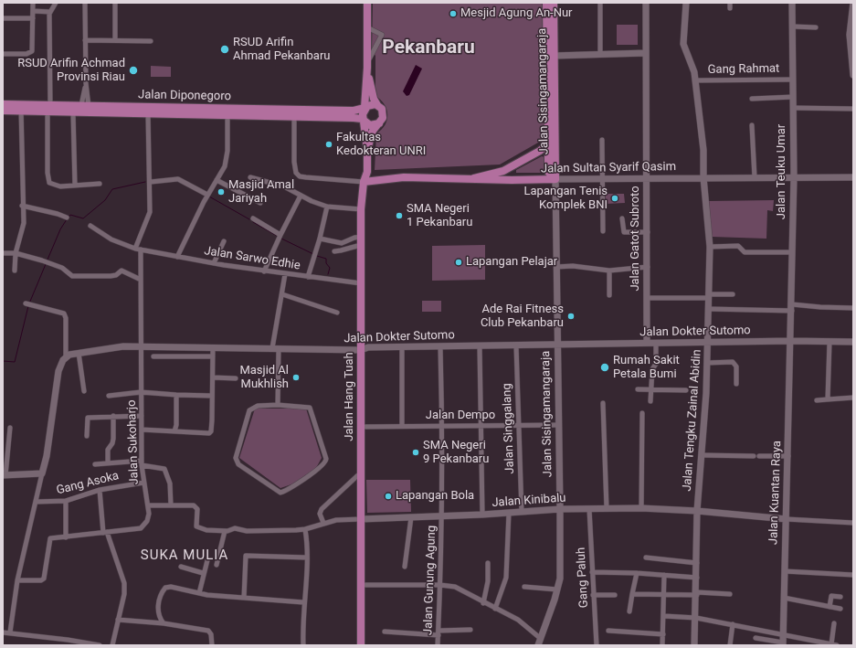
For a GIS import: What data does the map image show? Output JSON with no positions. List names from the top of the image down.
{
  "streets": {
    "main road": [
      "Jalan Sisingamangaraja",
      "Jalan Diponegoro",
      "Jalan Sultan Syarif Qasim",
      "Jalan Hang Tuah"
    ],
    "street": [
      "Gang Rahmat",
      "Jalan Teuku Umar",
      "Jalan Gatot Subroto",
      "Jalan Sarwo Edhie",
      "Jalan Dokter Sutomo",
      "Jalan Dempo",
      "Jalan Tengku Zainal Abidin",
      "Jalan Singgalang",
      "Jalan Sukoharjo",
      "Gang Asoka",
      "Jalan Kuantan Raya",
      "Jalan Kinibalu",
      "Gang Paluh",
      "Jalan Gunung Agung"
    ]
  },
  "crossings": [
    ["Gang Rahmat", "Jalan Teuku Umar"],
    ["Gang Rahmat", "Jalan Tengku Zainal Abidin"],
    ["Jalan Sisingamangaraja", "Jalan Sultan Syarif Qasim"],
    ["Jalan Sisingamangaraja", "Jalan Dokter Sutomo"],
    ["Jalan Sisingamangaraja", "Jalan Dempo"],
    ["Jalan Sisingamangaraja", "Jalan Kinibalu"],
    ["Jalan Diponegoro", "Jalan Hang Tuah"],
    ["Jalan Sultan Syarif Qasim", "Jalan Teuku Umar"],
    ["Jalan Sultan Syarif Qasim", "Jalan Gatot Subroto"],
    ["Jalan Sultan Syarif Qasim", "Jalan Hang Tuah"],
    ["Jalan Sultan Syarif Qasim", "Jalan Tengku Zainal Abidin"],
    ["Jalan Teuku Umar", "Jalan Dokter Sutomo"],
    ["Jalan Teuku Umar", "Jalan Kuantan Raya"],
    ["Jalan Gatot Subroto", "Jalan Dokter Sutomo"],
    ["Jalan Sarwo Edhie", "Jalan Hang Tuah"],
    ["Jalan Dokter Sutomo", "Jalan Hang Tuah"],
    ["Jalan Dokter Sutomo", "Jalan Tengku Zainal Abidin"],
    ["Jalan Dokter Sutomo", "Jalan Singgalang"],
    ["Jalan Dokter Sutomo", "Jalan Sukoharjo"],
    ["Jalan Dokter Sutomo", "Jalan Kuantan Raya"],
    ["Jalan Dokter Sutomo", "Jalan Gunung Agung"],
    ["Jalan Hang Tuah", "Jalan Dempo"],
    ["Jalan Hang Tuah", "Jalan Kinibalu"],
    ["Jalan Dempo", "Jalan Singgalang"],
    ["Jalan Dempo", "Jalan Gunung Agung"],
    ["Jalan Tengku Zainal Abidin", "Jalan Kinibalu"],
    ["Jalan Singgalang", "Jalan Kinibalu"],
    ["Jalan Sukoharjo", "Gang Asoka"],
    ["Jalan Kuantan Raya", "Jalan Kinibalu"],
    ["Jalan Kinibalu", "Gang Paluh"],
    ["Jalan Kinibalu", "Jalan Gunung Agung"]
  ],
  "districts": ["Pekanbaru", "SUKA MULIA"],
  "places": [
    "Mesjid Agung An-Nur",
    "RSUD Arifin Ahmad Pekanbaru",
    "RSUD Arifin Achmad Provinsi Riau",
    "Fakultas Kedokteran UNRI",
    "Masjid Amal Jariyah",
    "Lapangan Tenis Komplek BNI",
    "SMA Negeri 1 Pekanbaru",
    "Lapangan Pelajar",
    "Ade Rai Fitness Club Pekanbaru",
    "Rumah Sakit Petala Bumi",
    "Masjid Al Mukhlish",
    "SMA Negeri 9 Pekanbaru",
    "Lapangan Bola"
  ]
}
